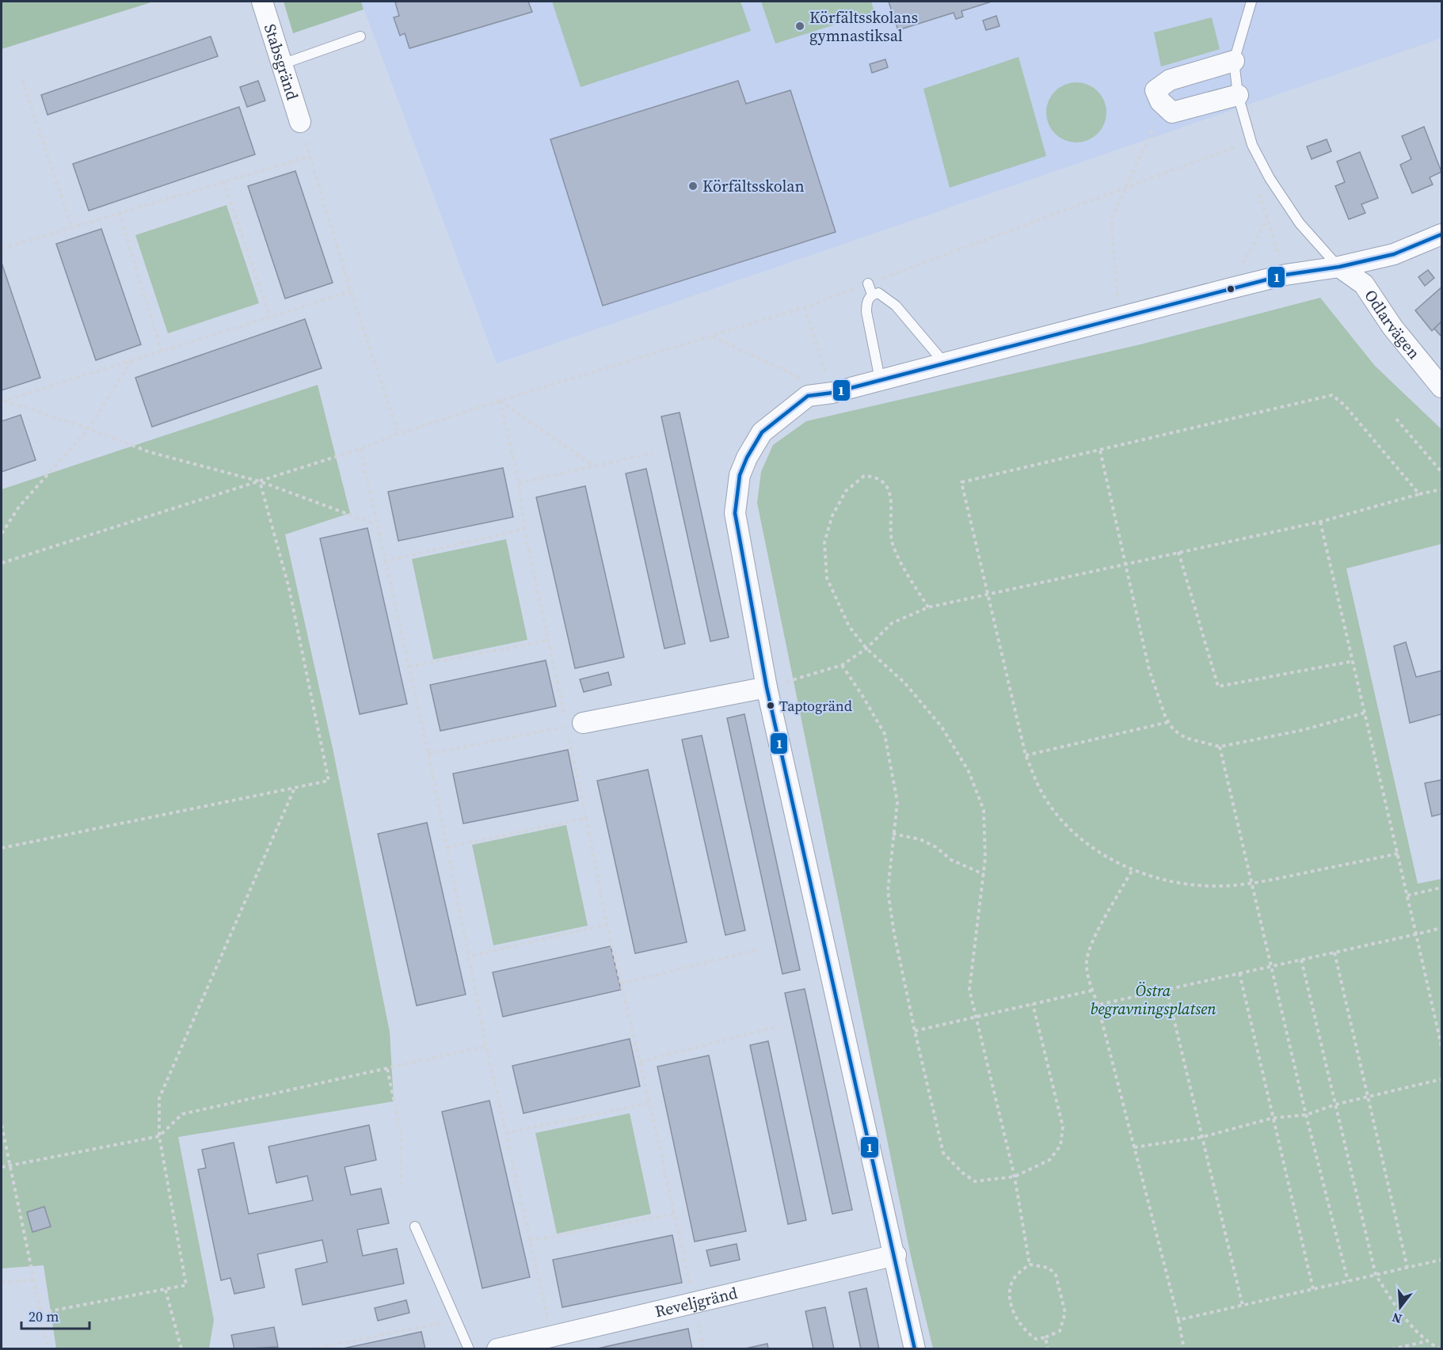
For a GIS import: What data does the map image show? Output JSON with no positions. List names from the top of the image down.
{
  "streets": {
    "street": ["Stabsgränd", "Odlarvägen", "Reveljgränd"]
  },
  "parks": ["Östra begravningsplatsen"],
  "places": ["Körfältsskolans gymnastiksal", "Körfältsskolan", "Taptogränd"],
  "lines": ["transit line 1"],
  "scale_bar": "20 m",
  "north": "bottom"
}
